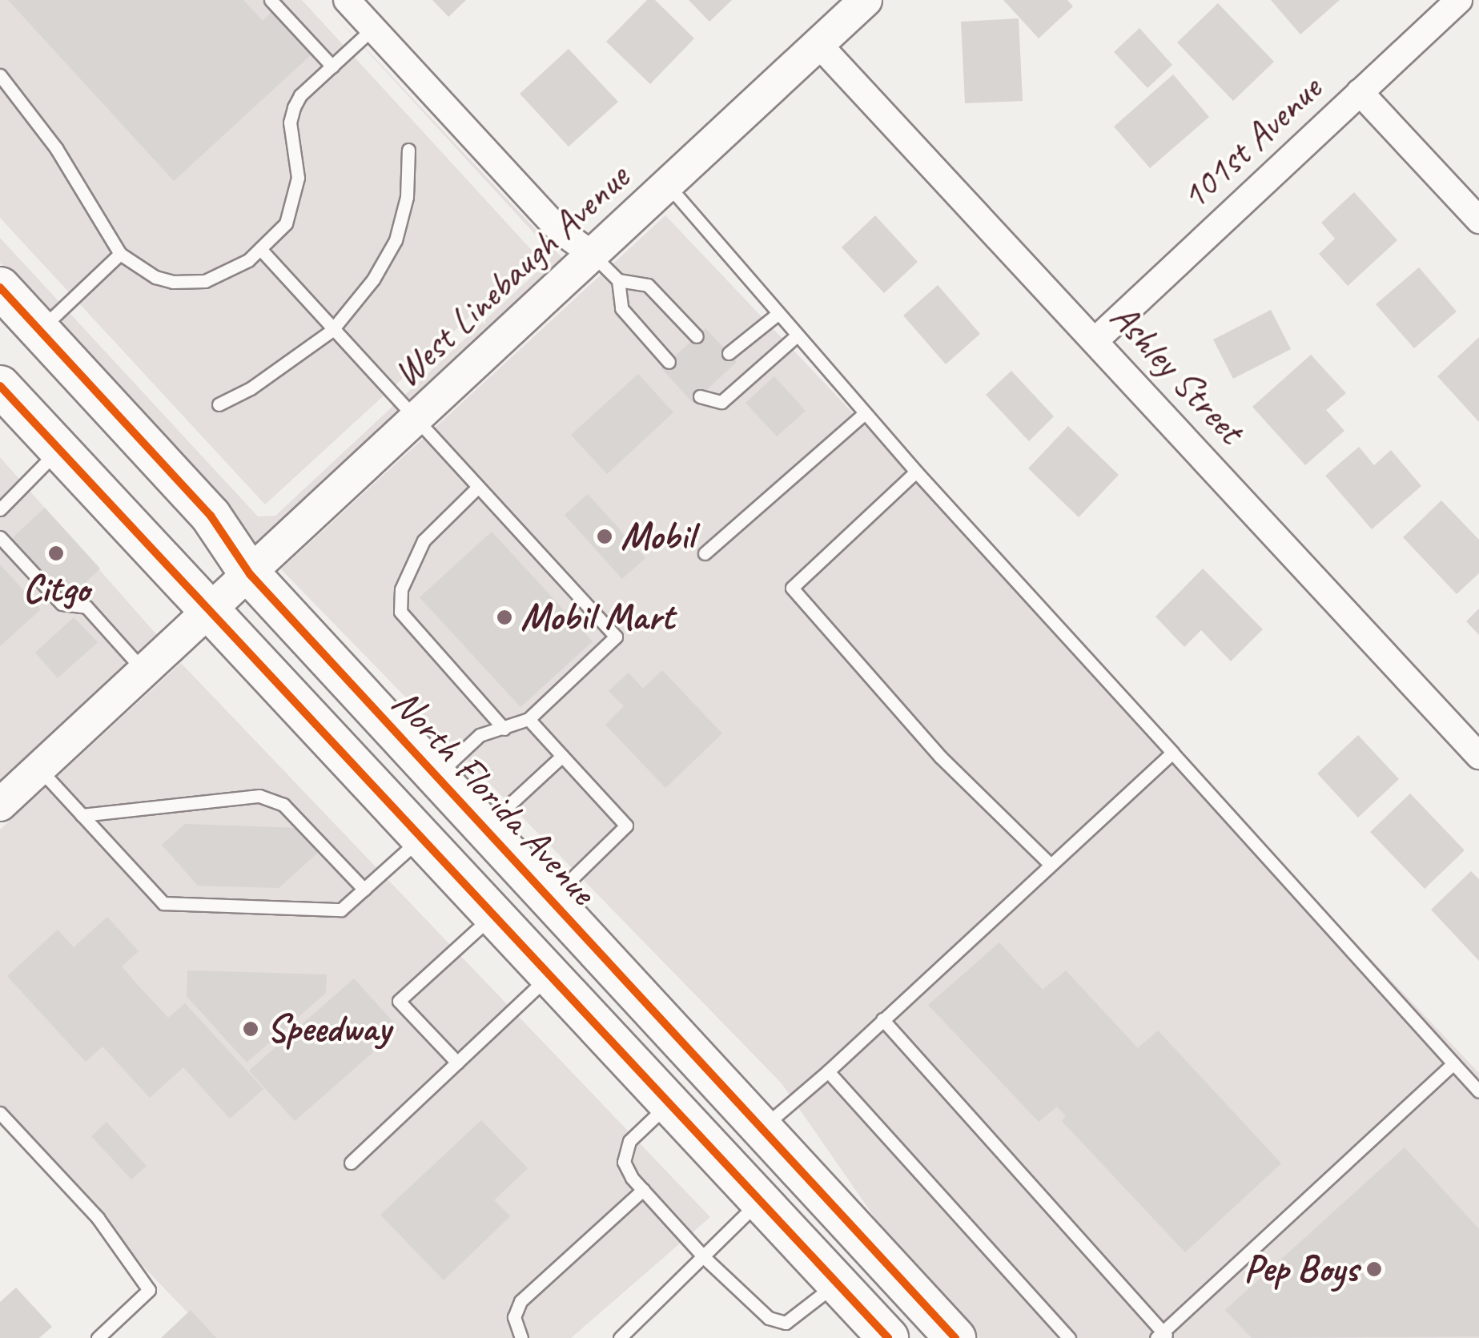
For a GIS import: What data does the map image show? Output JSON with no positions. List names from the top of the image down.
{
  "streets": {
    "main road": ["North Florida Avenue"],
    "street": ["101st Avenue", "West Linebaugh Avenue", "Ashley Street"]
  },
  "crossings": [
    ["101st Avenue", "Ashley Street"],
    ["West Linebaugh Avenue", "Ashley Street"],
    ["West Linebaugh Avenue", "North Florida Avenue"]
  ],
  "places": [
    "Mobil",
    "Citgo",
    "Mobil Mart",
    "Speedway",
    "Pep Boys"
  ]
}
